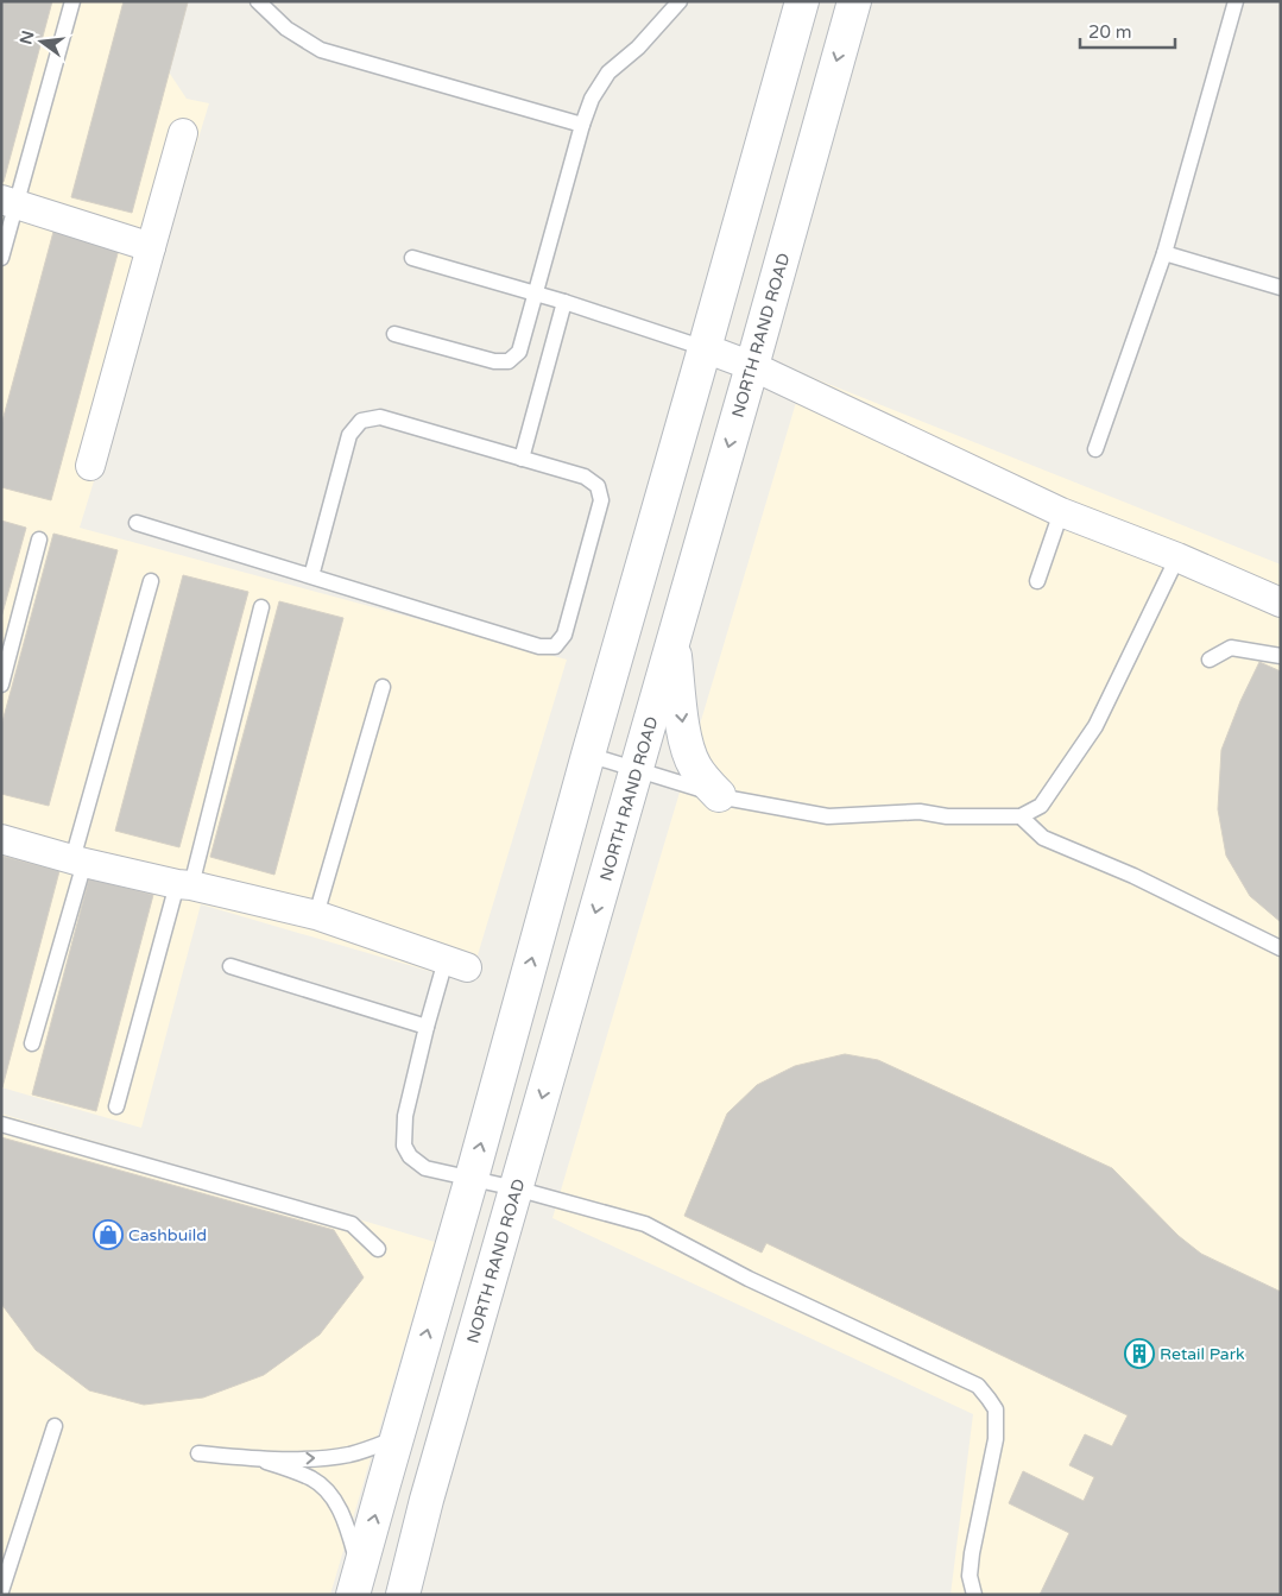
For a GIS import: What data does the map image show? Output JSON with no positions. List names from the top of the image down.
{
  "streets": {
    "main road": ["NORTH RAND ROAD"]
  },
  "places": {
    "shop": ["Cashbuild"],
    "building": ["Retail Park"]
  },
  "scale_bar": "20 m",
  "north": "left"
}
